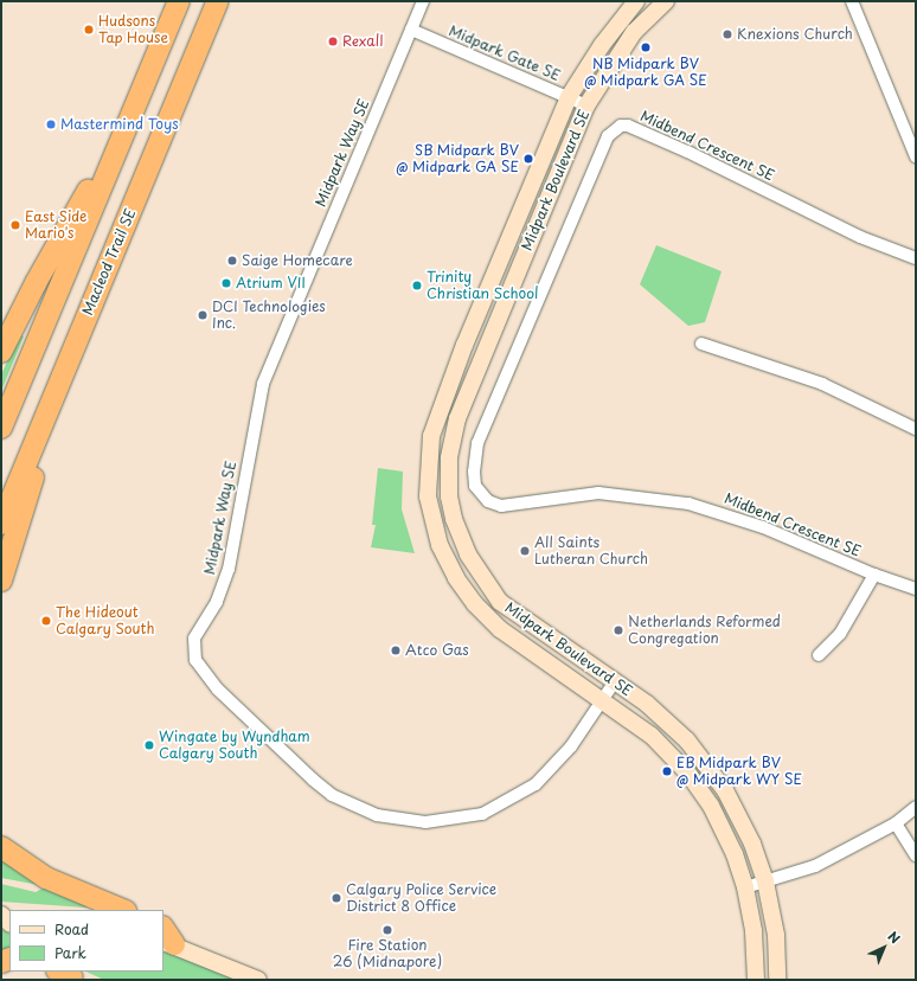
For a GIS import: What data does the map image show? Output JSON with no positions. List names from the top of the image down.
{
  "streets": {
    "highway": ["Macleod Trail SE"],
    "street": [
      "Midpark Gate SE",
      "Midbend Crescent SE",
      "Midpark Way SE",
      "Midpark Boulevard SE"
    ]
  },
  "crossings": [
    ["Midpark Gate SE", "Midpark Way SE"],
    ["Midpark Gate SE", "Midpark Boulevard SE"],
    ["Midpark Way SE", "Midpark Boulevard SE"]
  ],
  "places": [
    "Hudsons Tap House",
    "Knexions Church",
    "Rexall",
    "NB Midpark BV @ Midpark GA SE",
    "Mastermind Toys",
    "SB Midpark BV @ Midpark GA SE",
    "East Side Mario's",
    "Saige Homecare",
    "Atrium VII",
    "Trinity Christian School",
    "DCI Technologies Inc.",
    "All Saints Lutheran Church",
    "The Hideout Calgary South",
    "Netherlands Reformed Congregation",
    "Atco Gas",
    "Wingate by Wyndham Calgary South",
    "EB Midpark BV @ Midpark WY SE",
    "Calgary Police Service District 8 Office",
    "Fire Station 26 (Midnapore)"
  ],
  "legend": ["Road", "Park"],
  "north": "top right"
}
